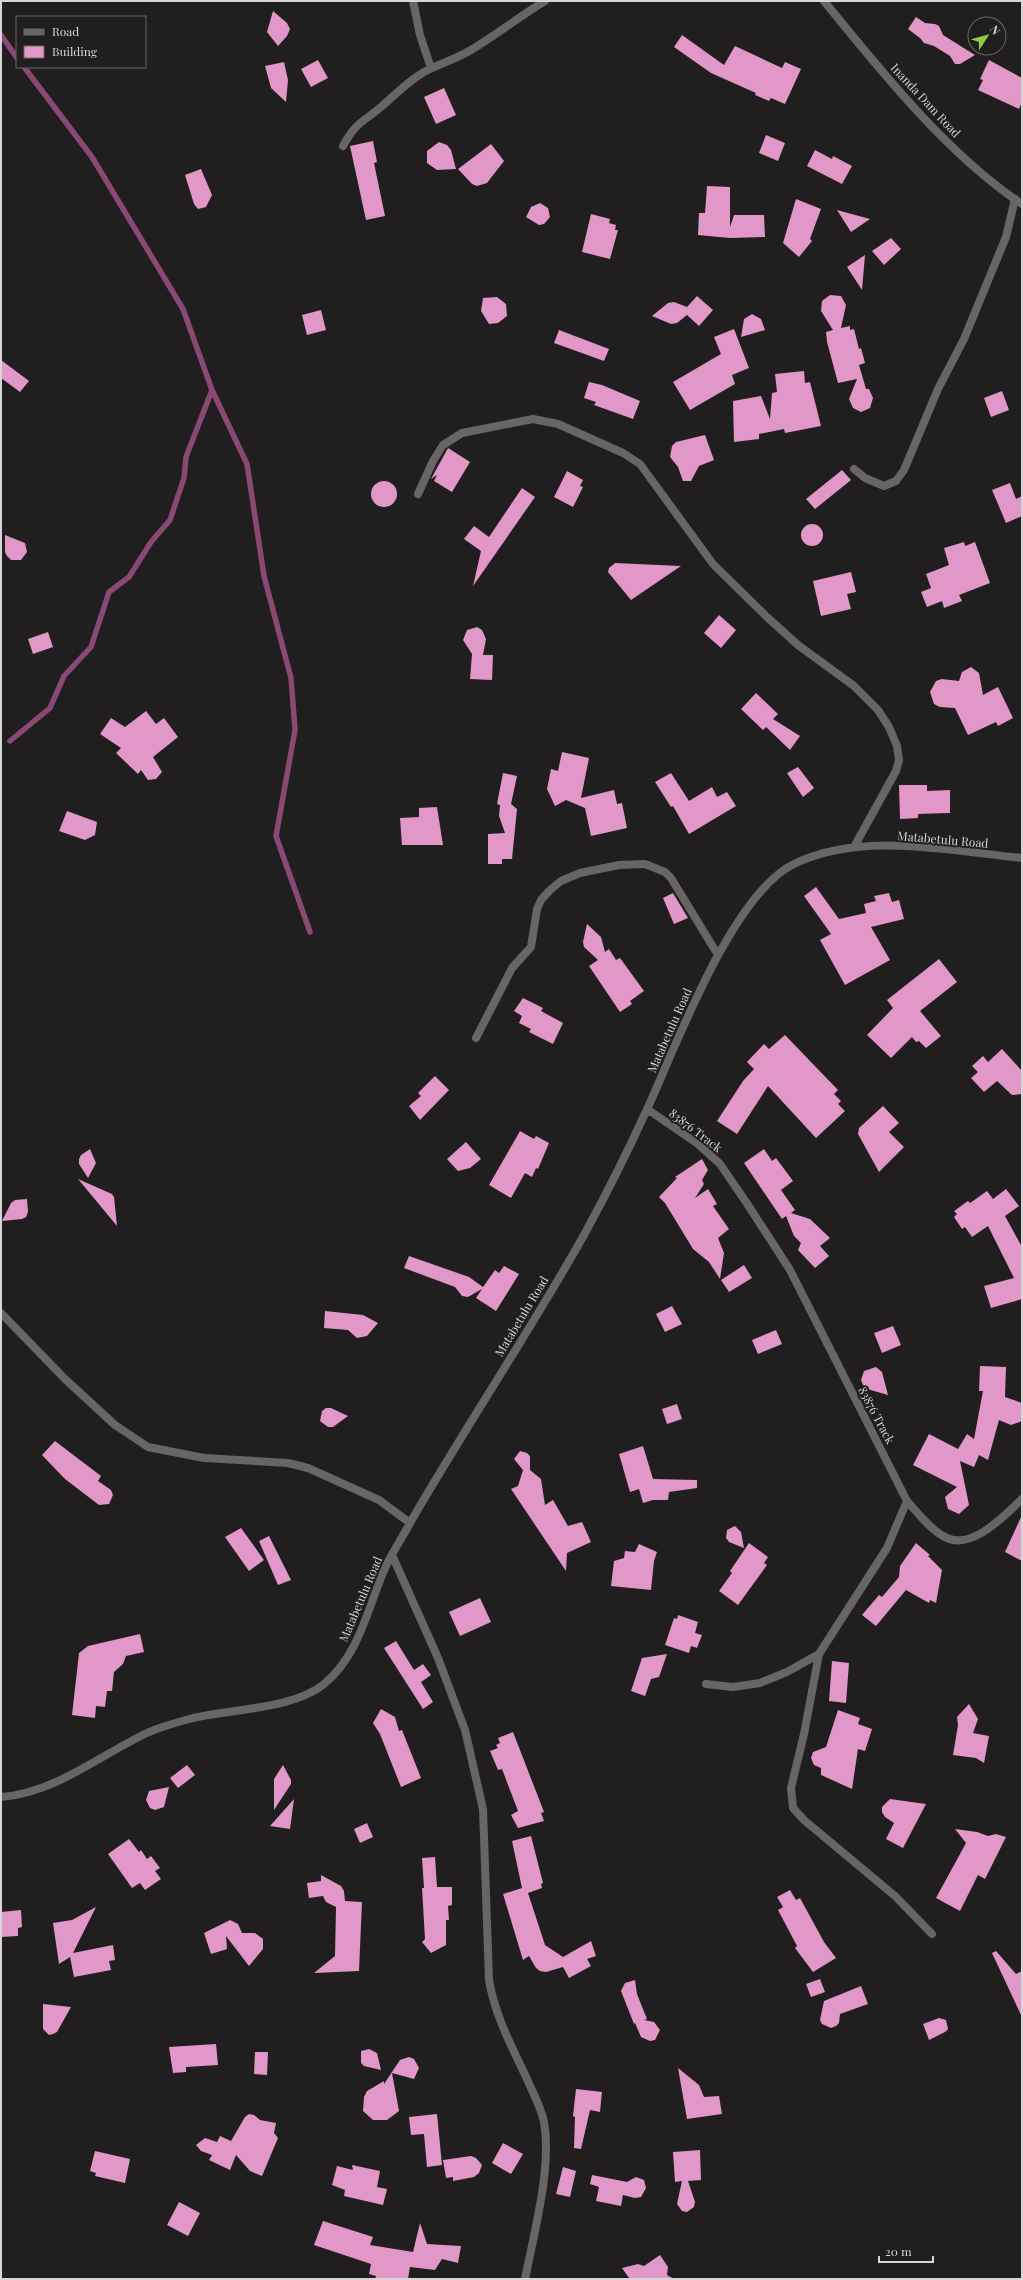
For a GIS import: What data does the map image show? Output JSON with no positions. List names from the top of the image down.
{
  "streets": {
    "street": ["Inanda Dam Road", "Matabetulu Road", "83876 Track"]
  },
  "crossings": [
    ["Matabetulu Road", "83876 Track"]
  ],
  "legend": ["Road", "Building"],
  "scale_bar": "20 m",
  "north": "top right"
}
